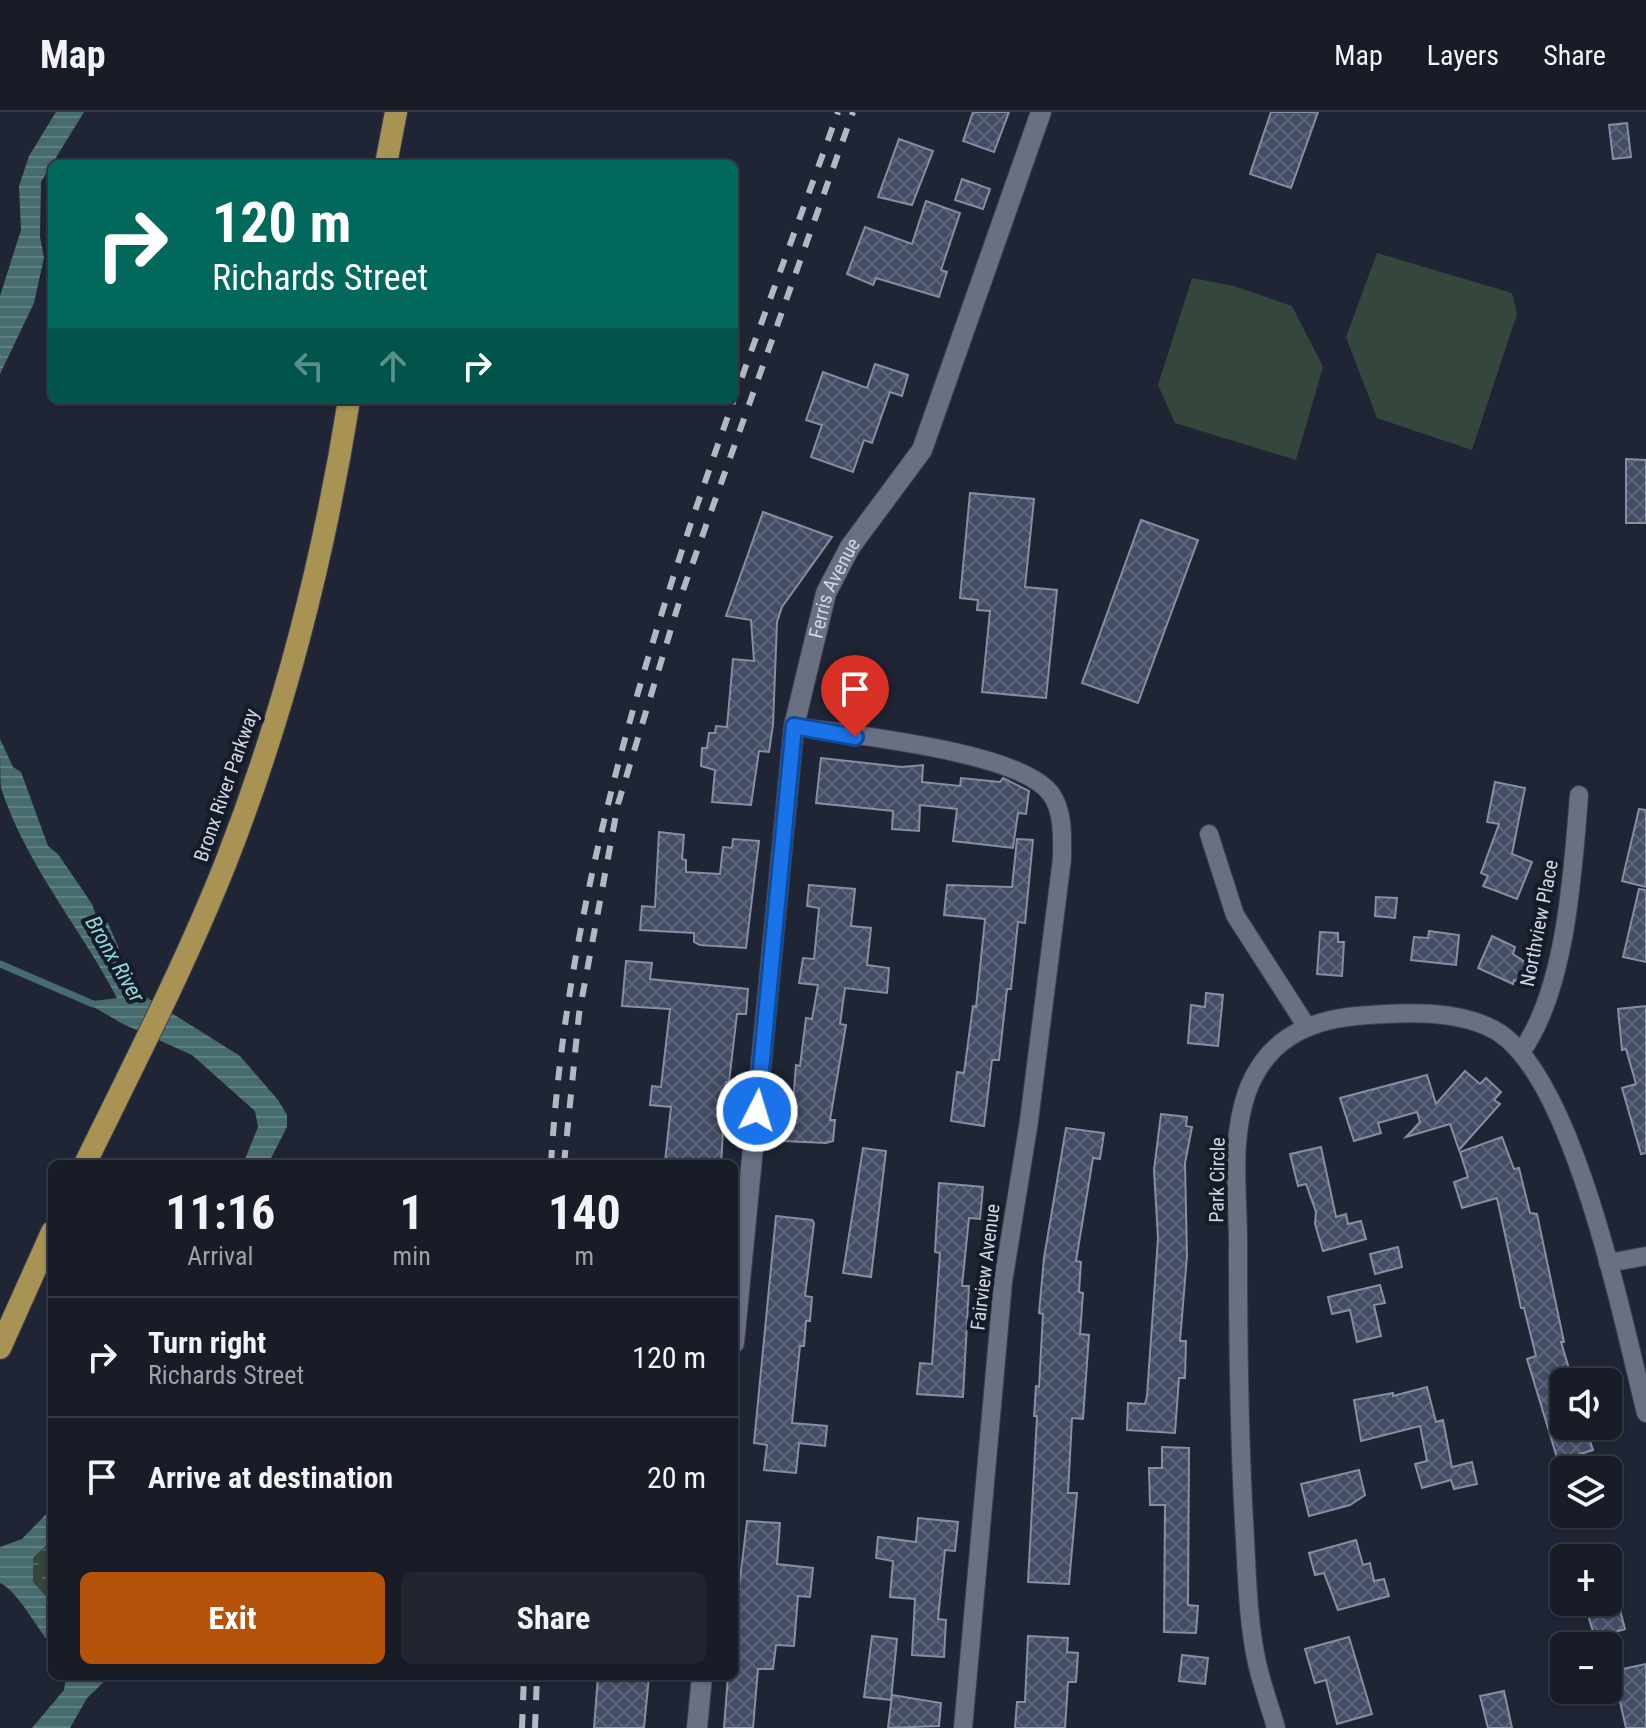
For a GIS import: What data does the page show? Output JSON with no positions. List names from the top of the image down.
{
  "streets": {
    "highway": ["Bronx River Parkway"],
    "street": [
      "Ferris Avenue",
      "Northview Place",
      "Park Circle",
      "Fairview Avenue"
    ]
  },
  "crossings": [
    ["Ferris Avenue", "Fairview Avenue"],
    ["Northview Place", "Park Circle"]
  ],
  "water": ["Bronx River"],
  "page": {
    "header": "Map",
    "nav": ["Map", "Layers", "Share"],
    "turn": ["120 m", "Richards Street"],
    "eta": [
      "11:16",
      "Arrival",
      "1",
      "min",
      "140",
      "m"
    ],
    "list": [
      {
        "name": "Turn right",
        "note": "Richards Street",
        "value": "120 m"
      },
      {
        "name": "Arrive at destination",
        "value": "20 m"
      }
    ],
    "map_buttons": ["+", "−"],
    "buttons": ["Exit", "Share"]
  }
}
